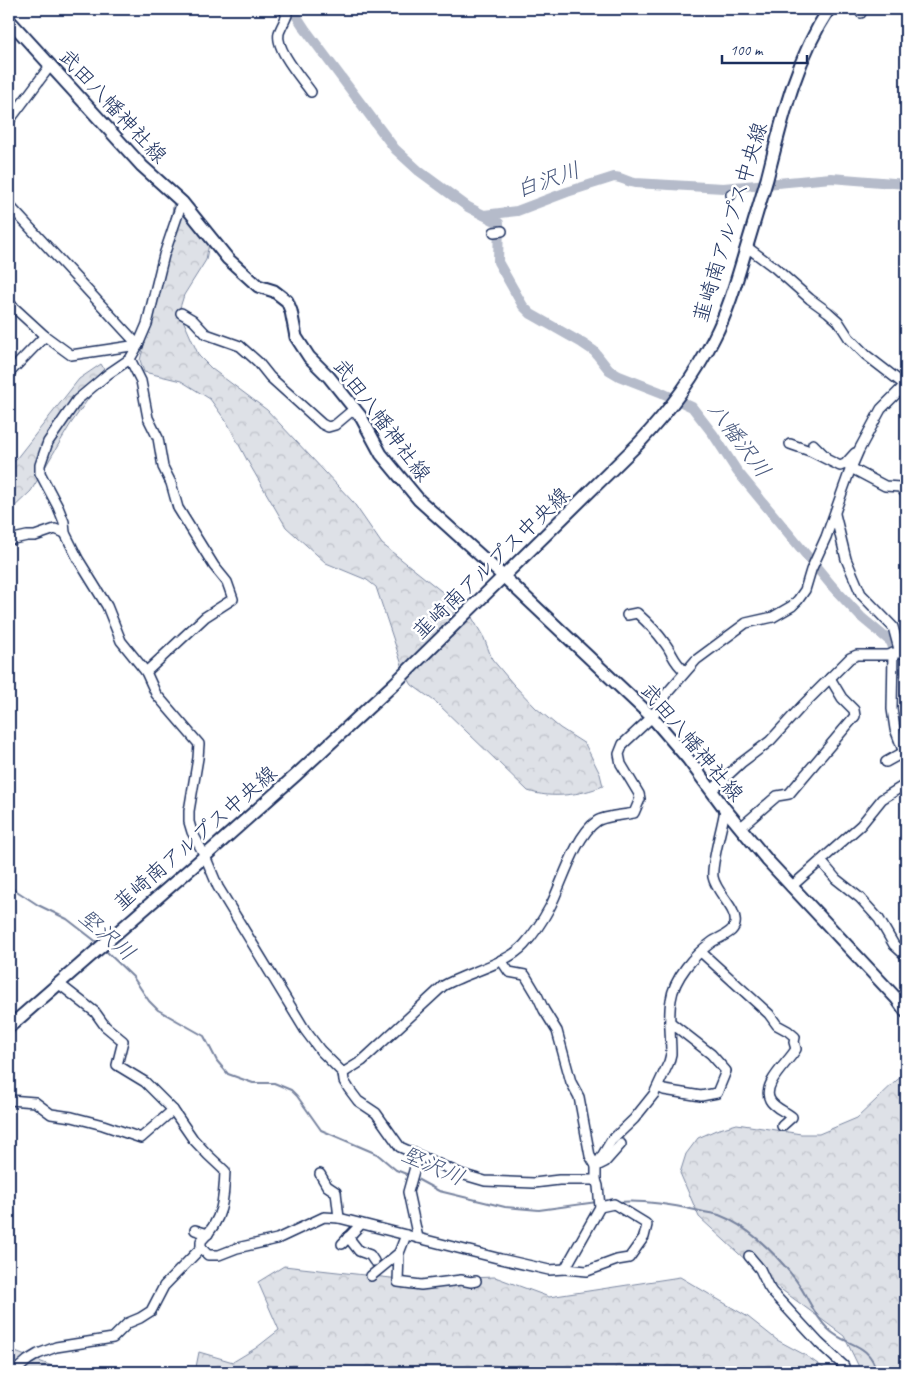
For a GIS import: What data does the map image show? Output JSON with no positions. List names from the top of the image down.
{
  "streets": {
    "main road": ["武田八幡神社線", "韮崎南アルプス中央線"]
  },
  "crossings": [
    ["武田八幡神社線", "韮崎南アルプス中央線"]
  ],
  "water": ["白沢川", "八幡沢川", "堅沢川"],
  "scale_bar": "100 m"
}
